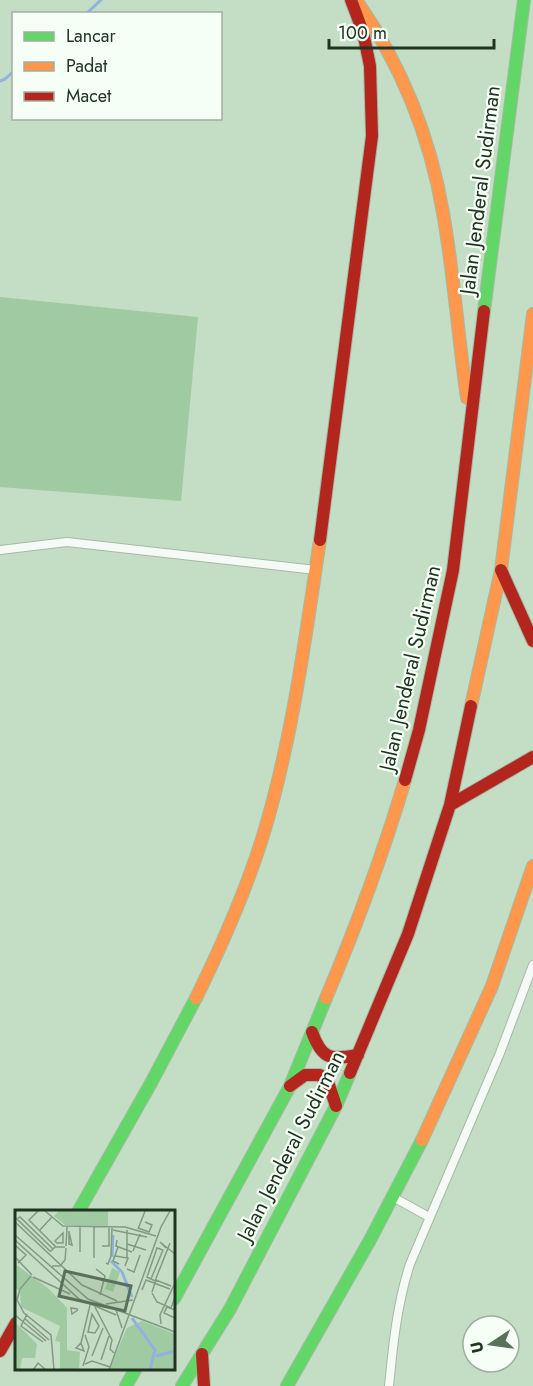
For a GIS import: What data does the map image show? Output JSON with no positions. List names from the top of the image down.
{
  "streets": {
    "main road": ["Jalan Jenderal Sudirman"]
  },
  "legend": ["Lancar", "Padat", "Macet"],
  "scale_bar": "100 m",
  "north": "left"
}
